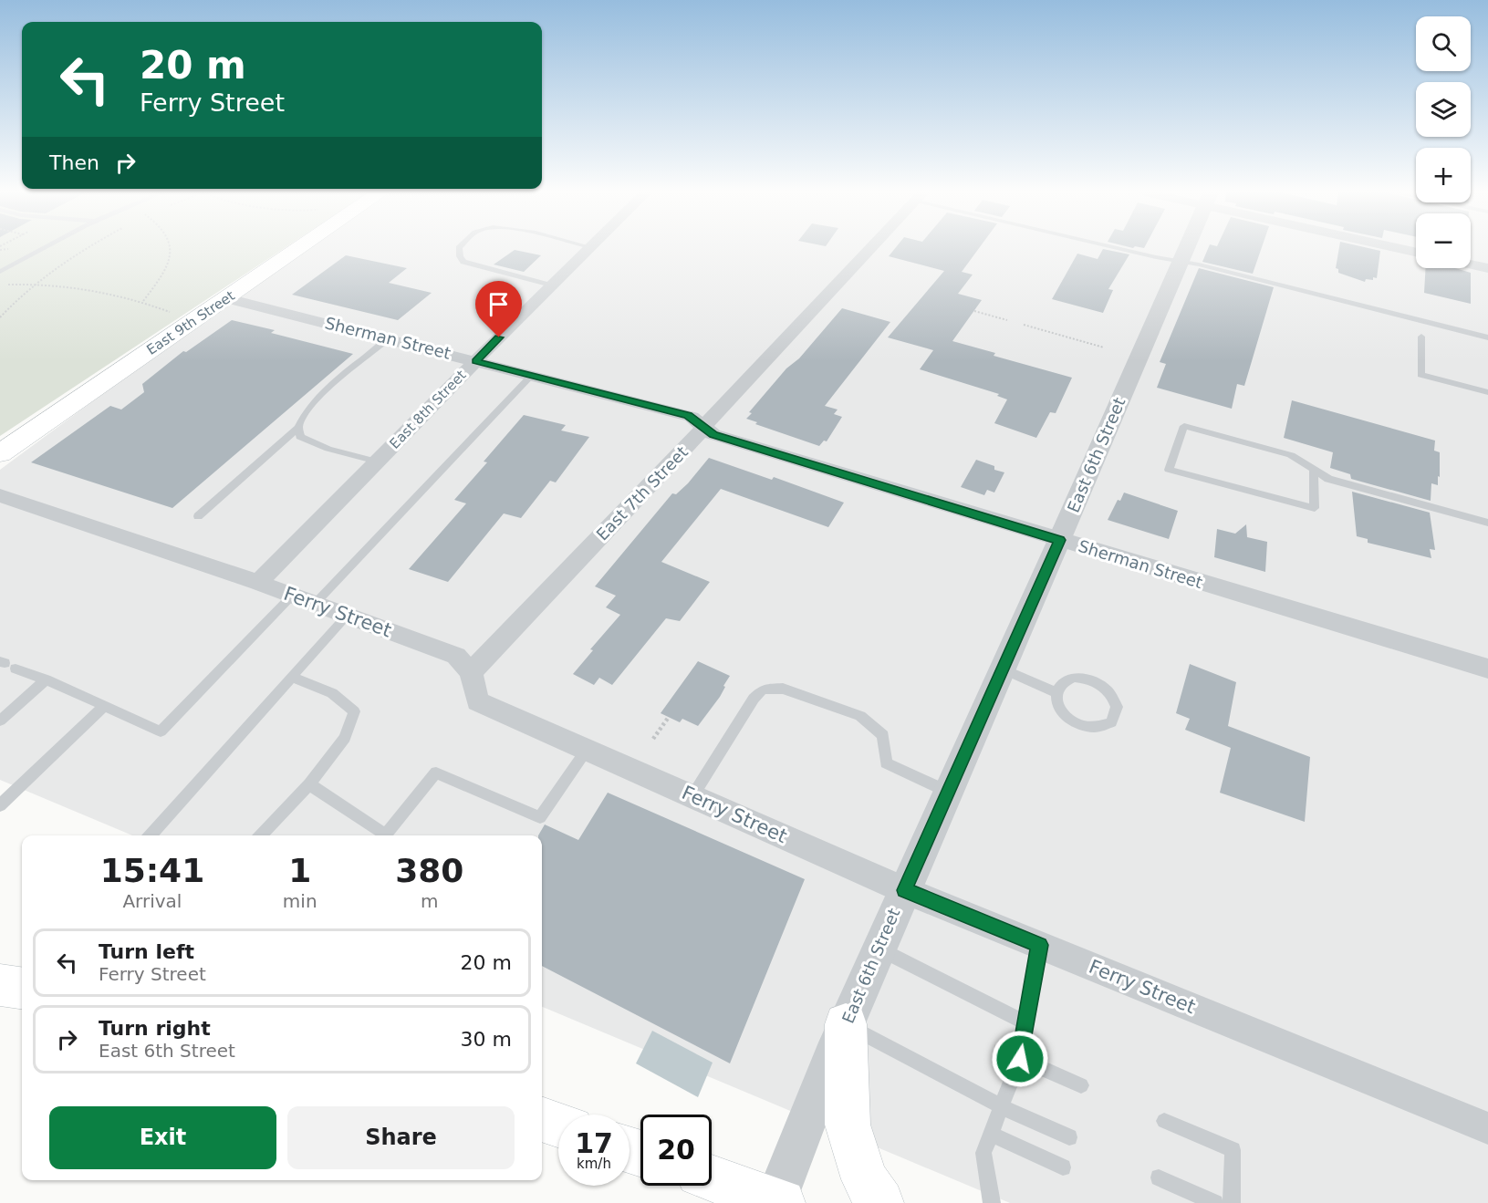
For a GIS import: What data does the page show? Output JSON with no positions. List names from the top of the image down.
{
  "streets": {
    "main road": ["East 9th Street"],
    "street": [
      "Sherman Street",
      "East 8th Street",
      "East 6th Street",
      "East 7th Street",
      "Ferry Street"
    ]
  },
  "crossings": [
    ["East 9th Street", "Sherman Street"],
    ["Sherman Street", "East 8th Street"],
    ["Sherman Street", "East 6th Street"],
    ["Sherman Street", "East 7th Street"],
    ["East 8th Street", "Ferry Street"],
    ["East 6th Street", "Ferry Street"],
    ["East 7th Street", "Ferry Street"]
  ],
  "page": {
    "map_buttons": ["+", "−"],
    "turn": ["20 m", "Ferry Street"],
    "then": "Then",
    "eta": [
      "15:41",
      "Arrival",
      "1",
      "min",
      "380",
      "m"
    ],
    "list": [
      {
        "name": "Turn left",
        "note": "Ferry Street",
        "value": "20 m"
      },
      {
        "name": "Turn right",
        "note": "East 6th Street",
        "value": "30 m"
      }
    ],
    "buttons": ["Exit", "Share"],
    "speed": "17 km/h",
    "limit": "20"
  }
}
